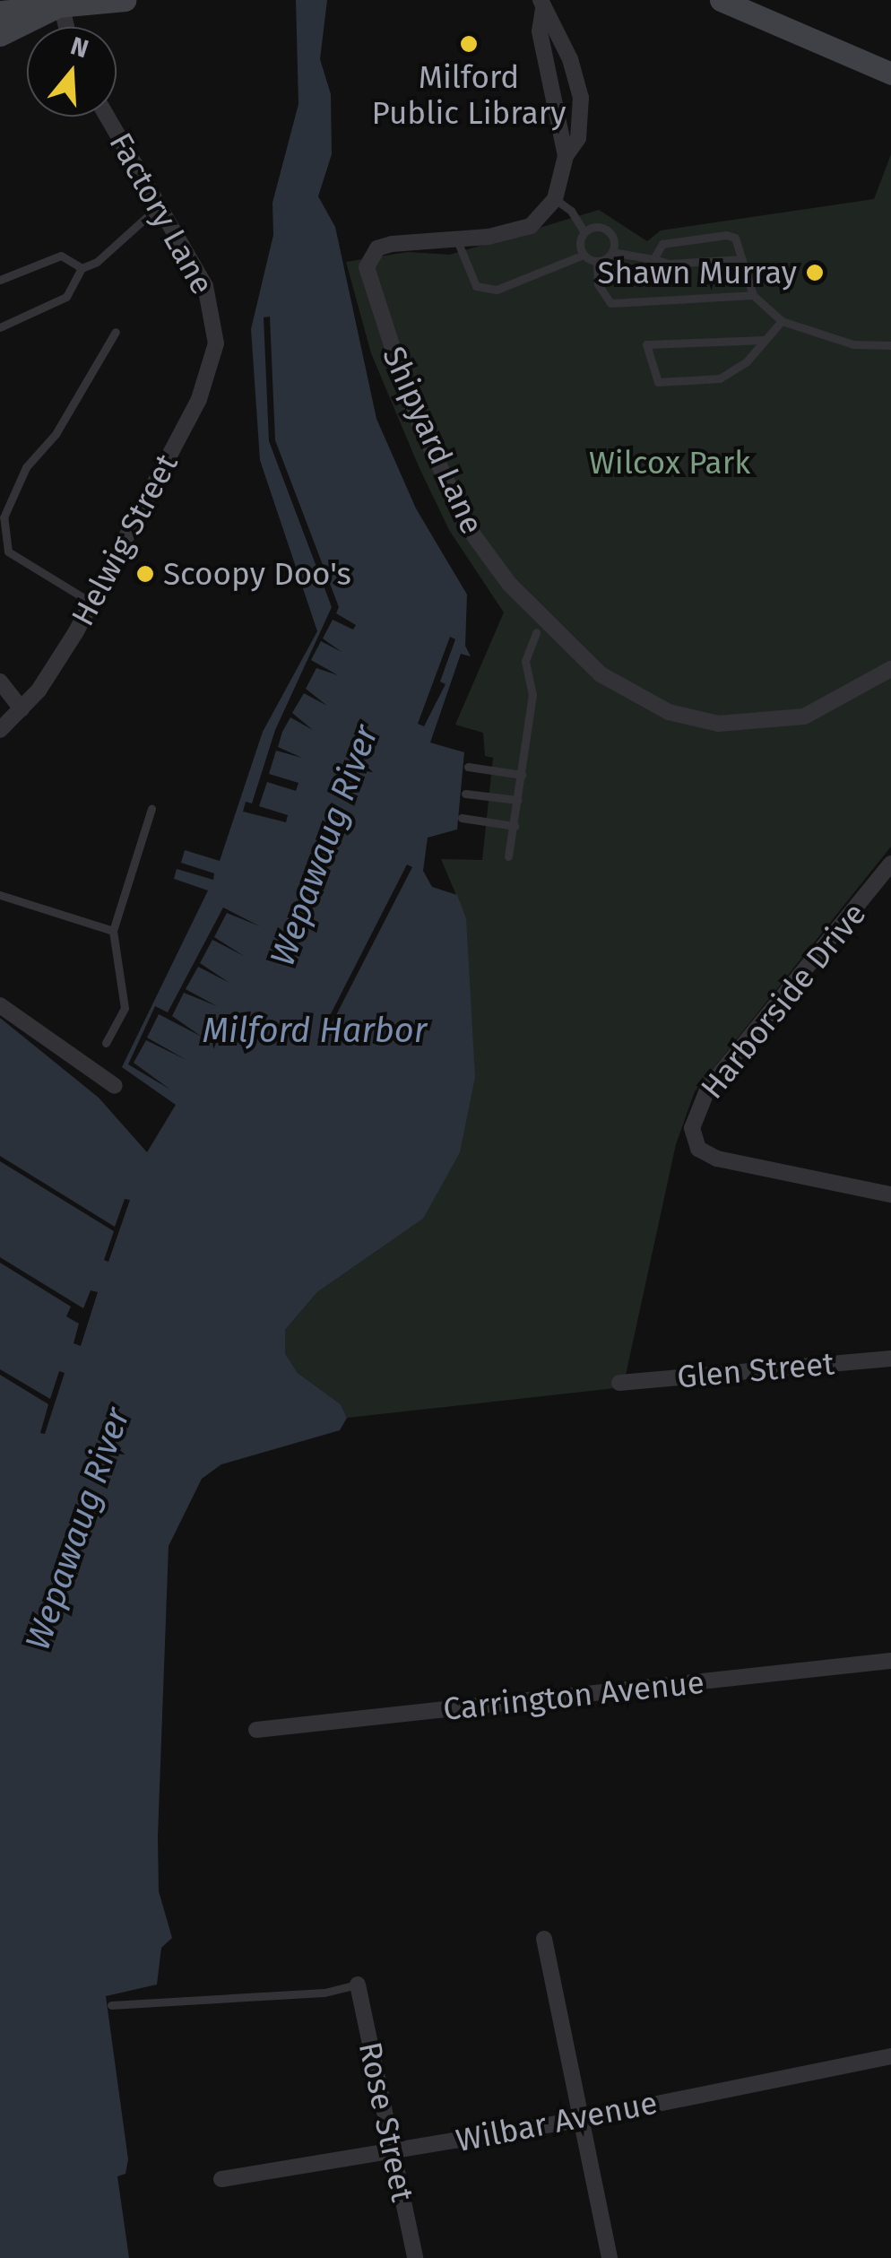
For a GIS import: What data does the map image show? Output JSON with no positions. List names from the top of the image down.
{
  "streets": {
    "street": [
      "Factory Lane",
      "Shipyard Lane",
      "Helwig Street",
      "Harborside Drive",
      "Glen Street",
      "Carrington Avenue",
      "Rose Street",
      "Wilbar Avenue"
    ]
  },
  "crossings": [
    ["Factory Lane", "Helwig Street"],
    ["Rose Street", "Wilbar Avenue"]
  ],
  "water": ["Wepawaug River", "Milford Harbor"],
  "parks": ["Wilcox Park"],
  "places": ["Milford Public Library", "Shawn Murray", "Scoopy Doo's"],
  "north": "top"
}
